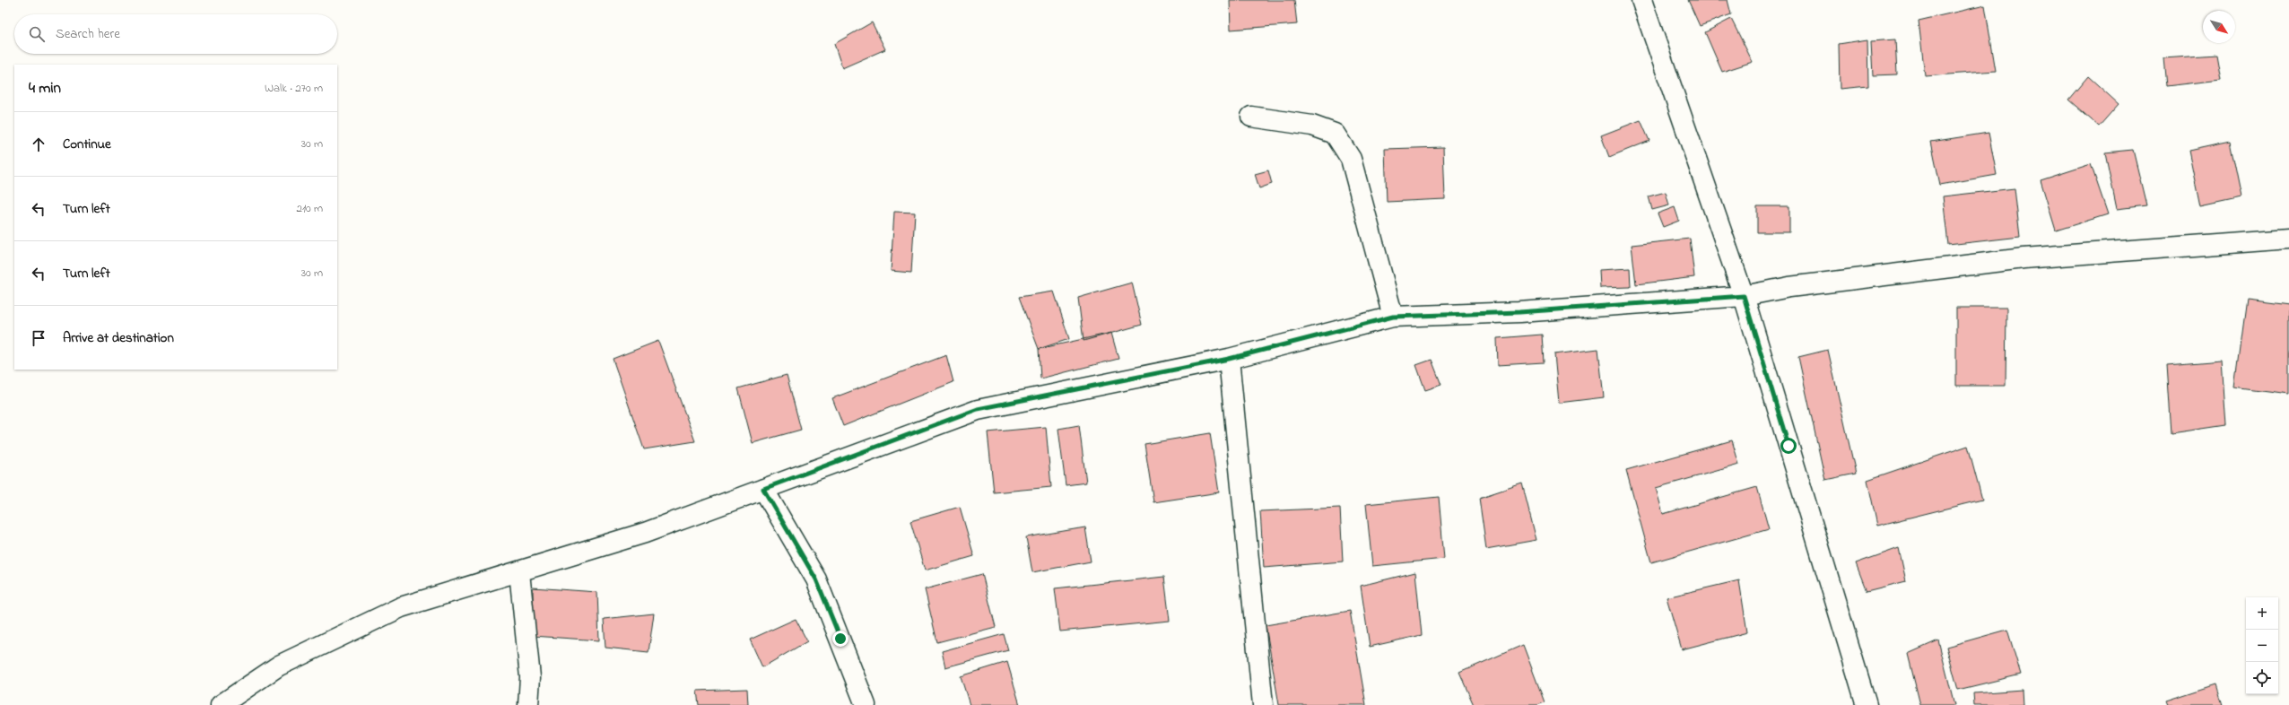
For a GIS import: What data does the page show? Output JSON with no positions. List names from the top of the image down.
{
  "north": "bottom right",
  "page": {
    "search": "Search here",
    "heading": ["4 min", "Walk · 270 m"],
    "list": [
      ["Continue", "30 m"],
      ["Turn left", "210 m"],
      ["Turn left", "30 m"],
      "Arrive at destination"
    ],
    "map_buttons": ["+", "−"]
  }
}
